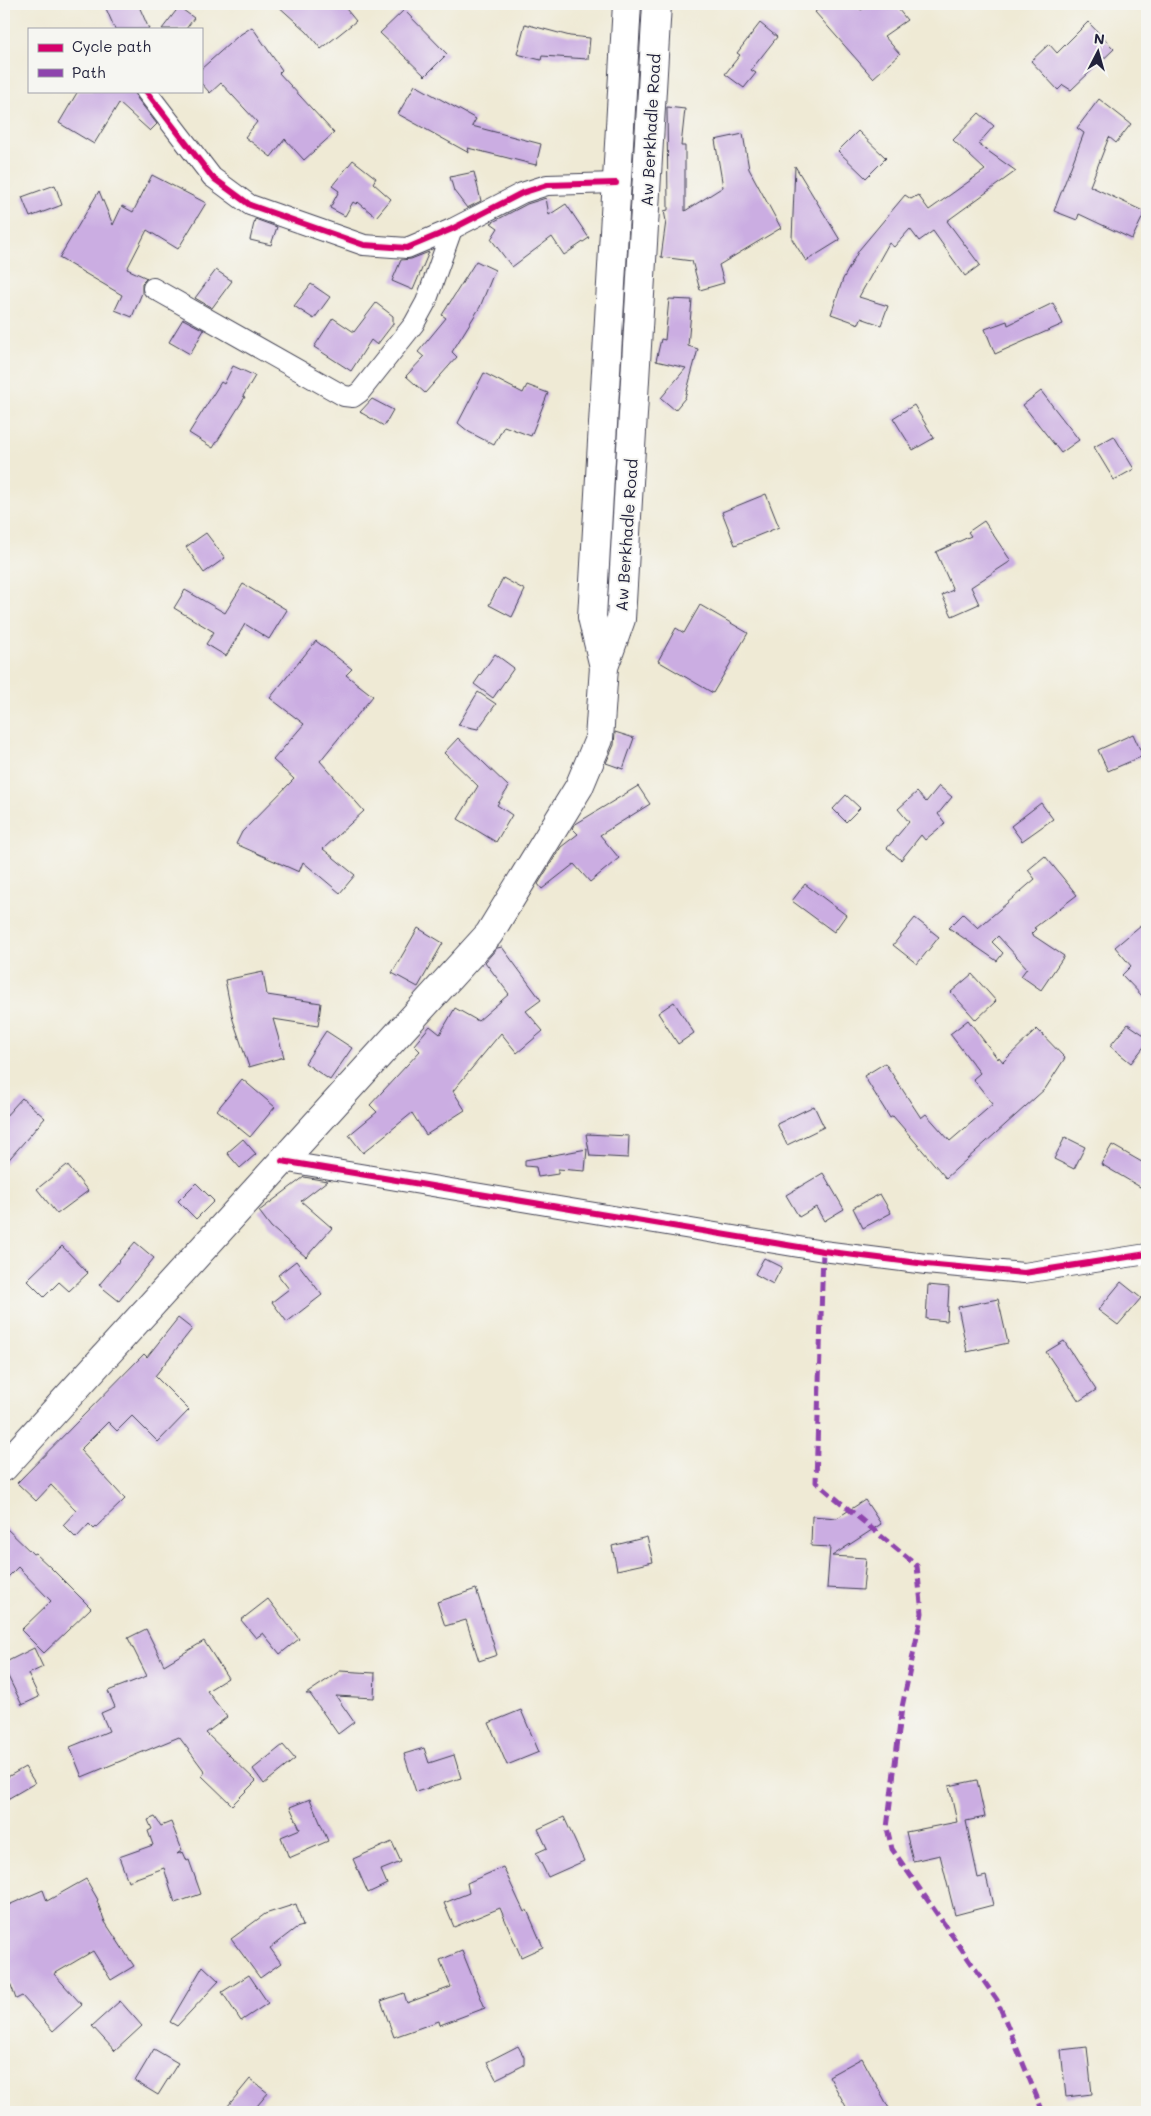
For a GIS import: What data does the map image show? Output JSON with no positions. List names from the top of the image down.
{
  "streets": {
    "main road": ["Aw Berkhadle Road"]
  },
  "legend": ["Cycle path", "Path"],
  "north": "top"
}
